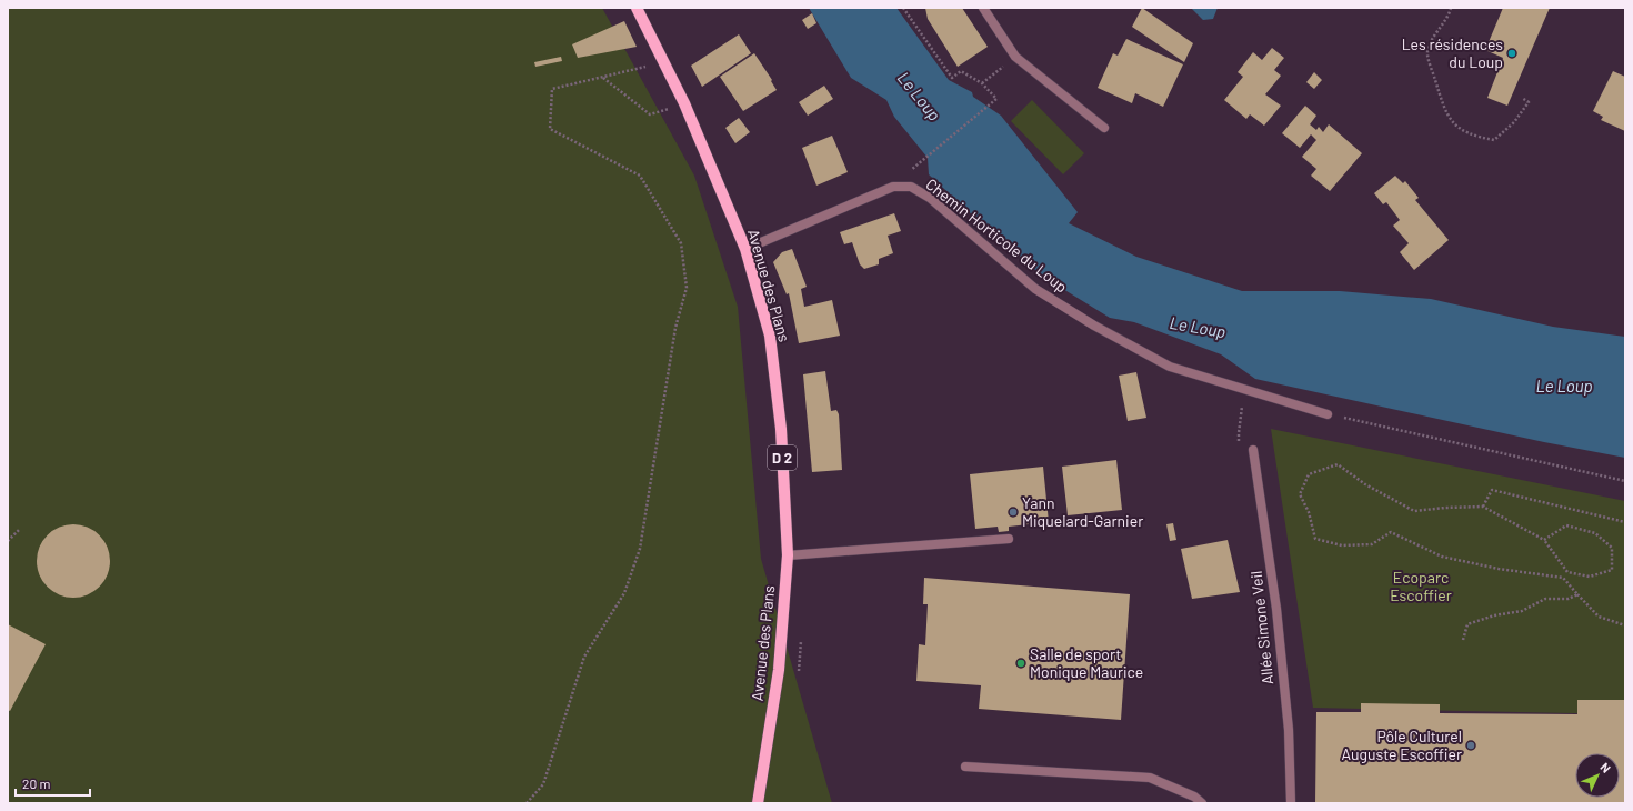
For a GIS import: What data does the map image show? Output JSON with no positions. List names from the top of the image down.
{
  "streets": {
    "main road": ["Avenue des Plans", "D 2"],
    "street": ["Chemin Horticole du Loup", "Allée Simone Veil"]
  },
  "crossings": [
    ["Chemin Horticole du Loup", "Avenue des Plans"]
  ],
  "water": ["Le Loup"],
  "parks": ["Ecoparc Escoffier"],
  "places": [
    "Les résidences du Loup",
    "Yann Miquelard-Garnier",
    "Salle de sport Monique Maurice",
    "Pôle Culturel Auguste Escoffier"
  ],
  "scale_bar": "20 m",
  "north": "top right"
}
